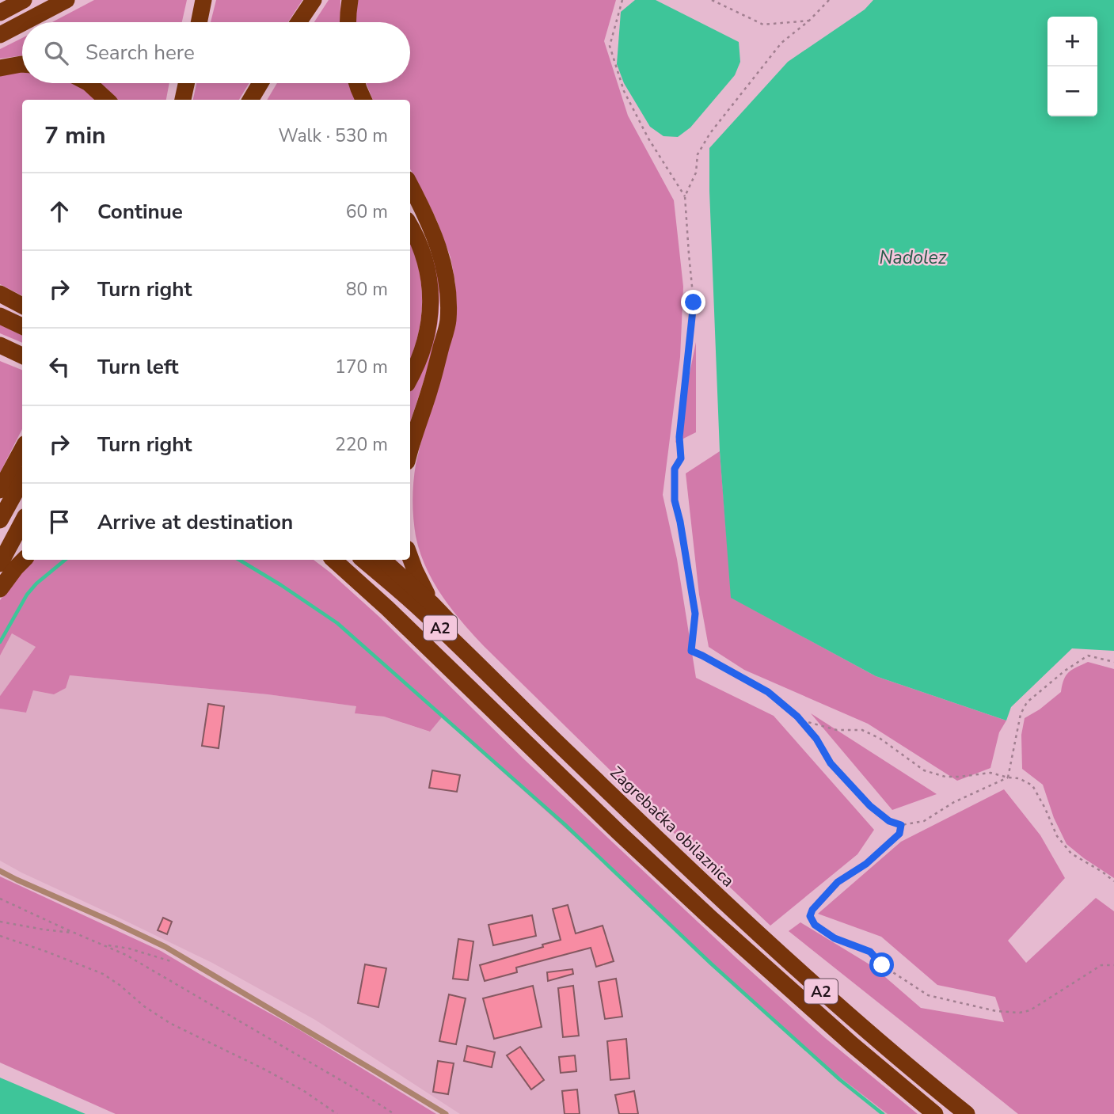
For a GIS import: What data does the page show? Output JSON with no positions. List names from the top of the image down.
{
  "streets": {
    "highway": ["A2", "Zagrebačka obilaznica"]
  },
  "water": ["Nadolez"],
  "page": {
    "map_buttons": ["+", "−"],
    "search": "Search here",
    "heading": ["7 min", "Walk · 530 m"],
    "list": [
      ["Continue", "60 m"],
      ["Turn right", "80 m"],
      ["Turn left", "170 m"],
      ["Turn right", "220 m"],
      "Arrive at destination"
    ]
  }
}
